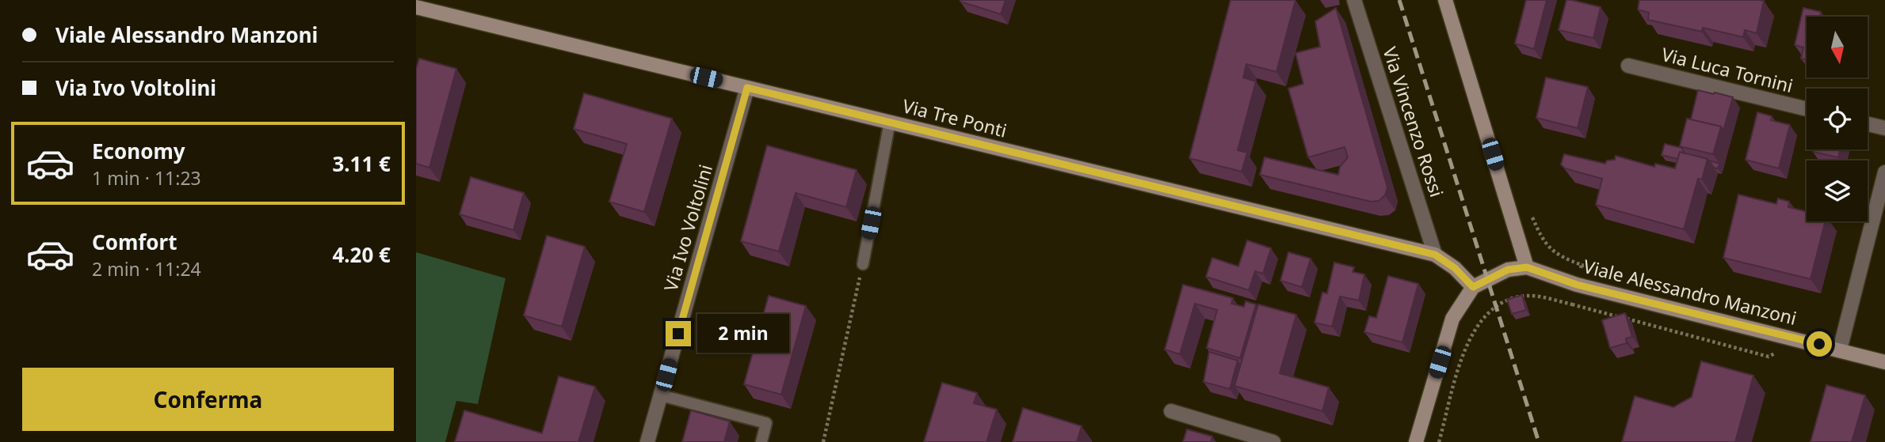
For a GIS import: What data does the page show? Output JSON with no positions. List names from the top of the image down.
{
  "streets": {
    "street": [
      "Via Luca Tornini",
      "Via Tre Ponti",
      "Via Vincenzo Rossi",
      "Via Ivo Voltolini",
      "Viale Alessandro Manzoni"
    ]
  },
  "crossings": [
    ["Via Tre Ponti", "Via Vincenzo Rossi"],
    ["Via Tre Ponti", "Via Ivo Voltolini"]
  ],
  "north": "bottom",
  "page": {
    "banner": ["Viale Alessandro Manzoni", "Via Ivo Voltolini"],
    "list": [
      {
        "name": "Economy",
        "note": "1 min · 11:23",
        "value": "3.11 €"
      },
      {
        "name": "Comfort",
        "note": "2 min · 11:24",
        "value": "4.20 €"
      }
    ],
    "bubble": "2 min",
    "buttons": "Conferma"
  }
}
